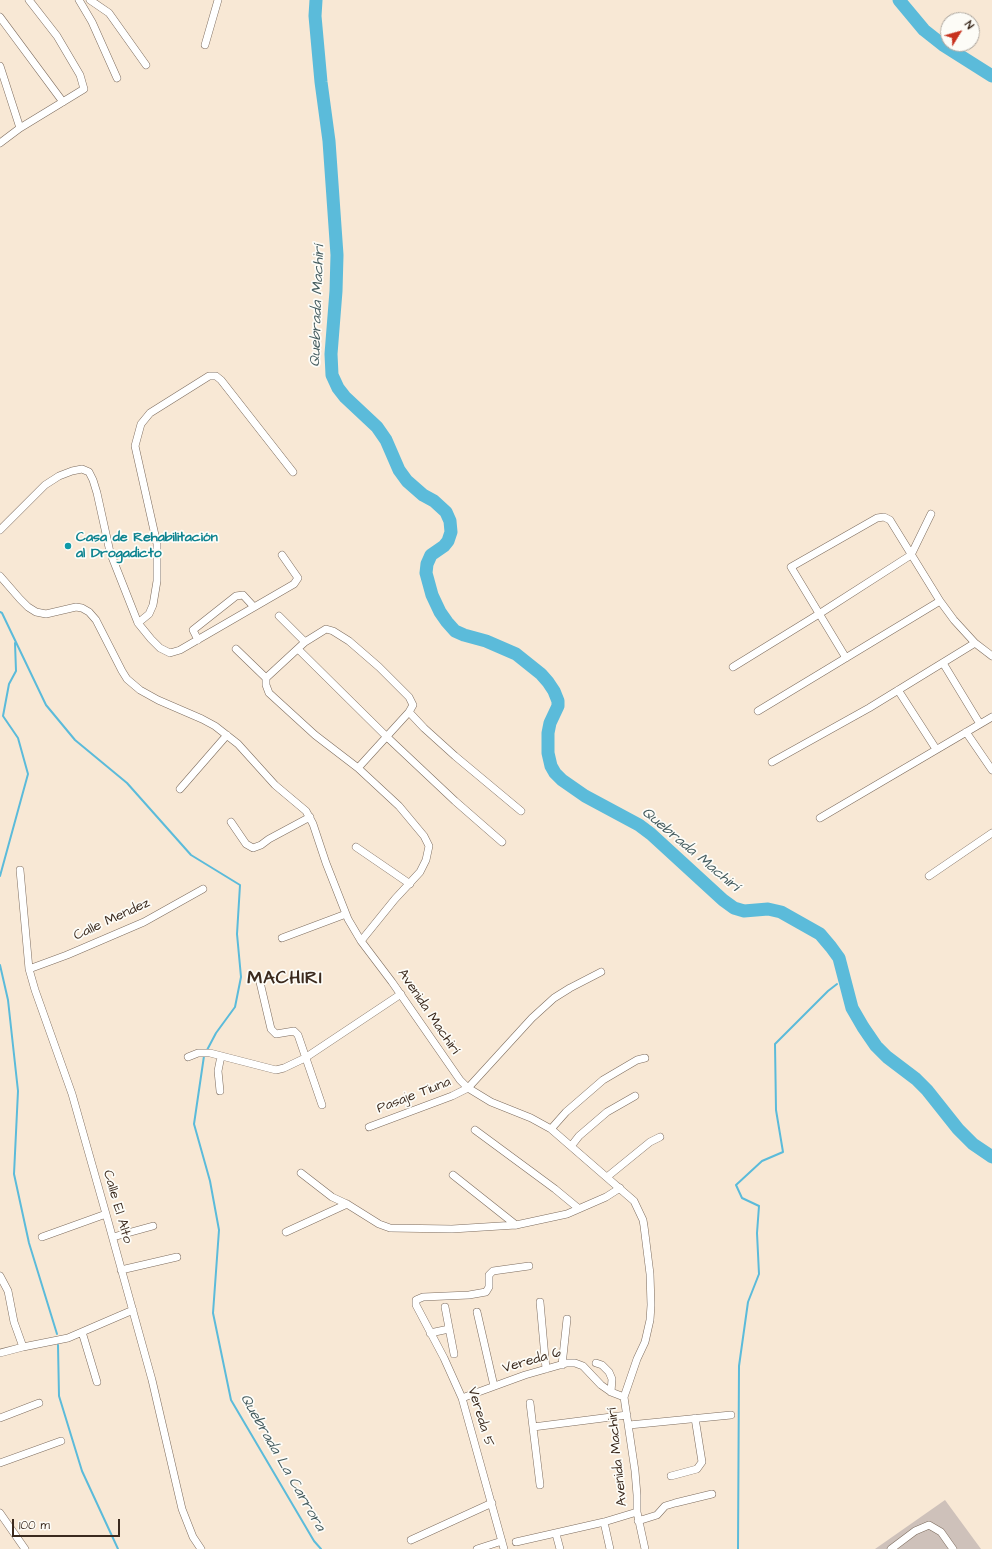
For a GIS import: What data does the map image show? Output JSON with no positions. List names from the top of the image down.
{
  "streets": {
    "street": [
      "Calle Mendez",
      "Avenida Machirí",
      "Pasaje Tiuna",
      "Calle El Alto",
      "Vereda 6",
      "Vereda 5"
    ]
  },
  "crossings": [
    ["Calle Mendez", "Calle El Alto"],
    ["Avenida Machirí", "Pasaje Tiuna"],
    ["Avenida Machirí", "Vereda 6"],
    ["Vereda 6", "Vereda 5"]
  ],
  "districts": ["MACHIRI"],
  "water": ["Quebrada Machirí", "Quebrada La Carrora"],
  "places": ["Casa de Rehabilitación al Drogadicto"],
  "scale_bar": "100 m",
  "north": "top right"
}
